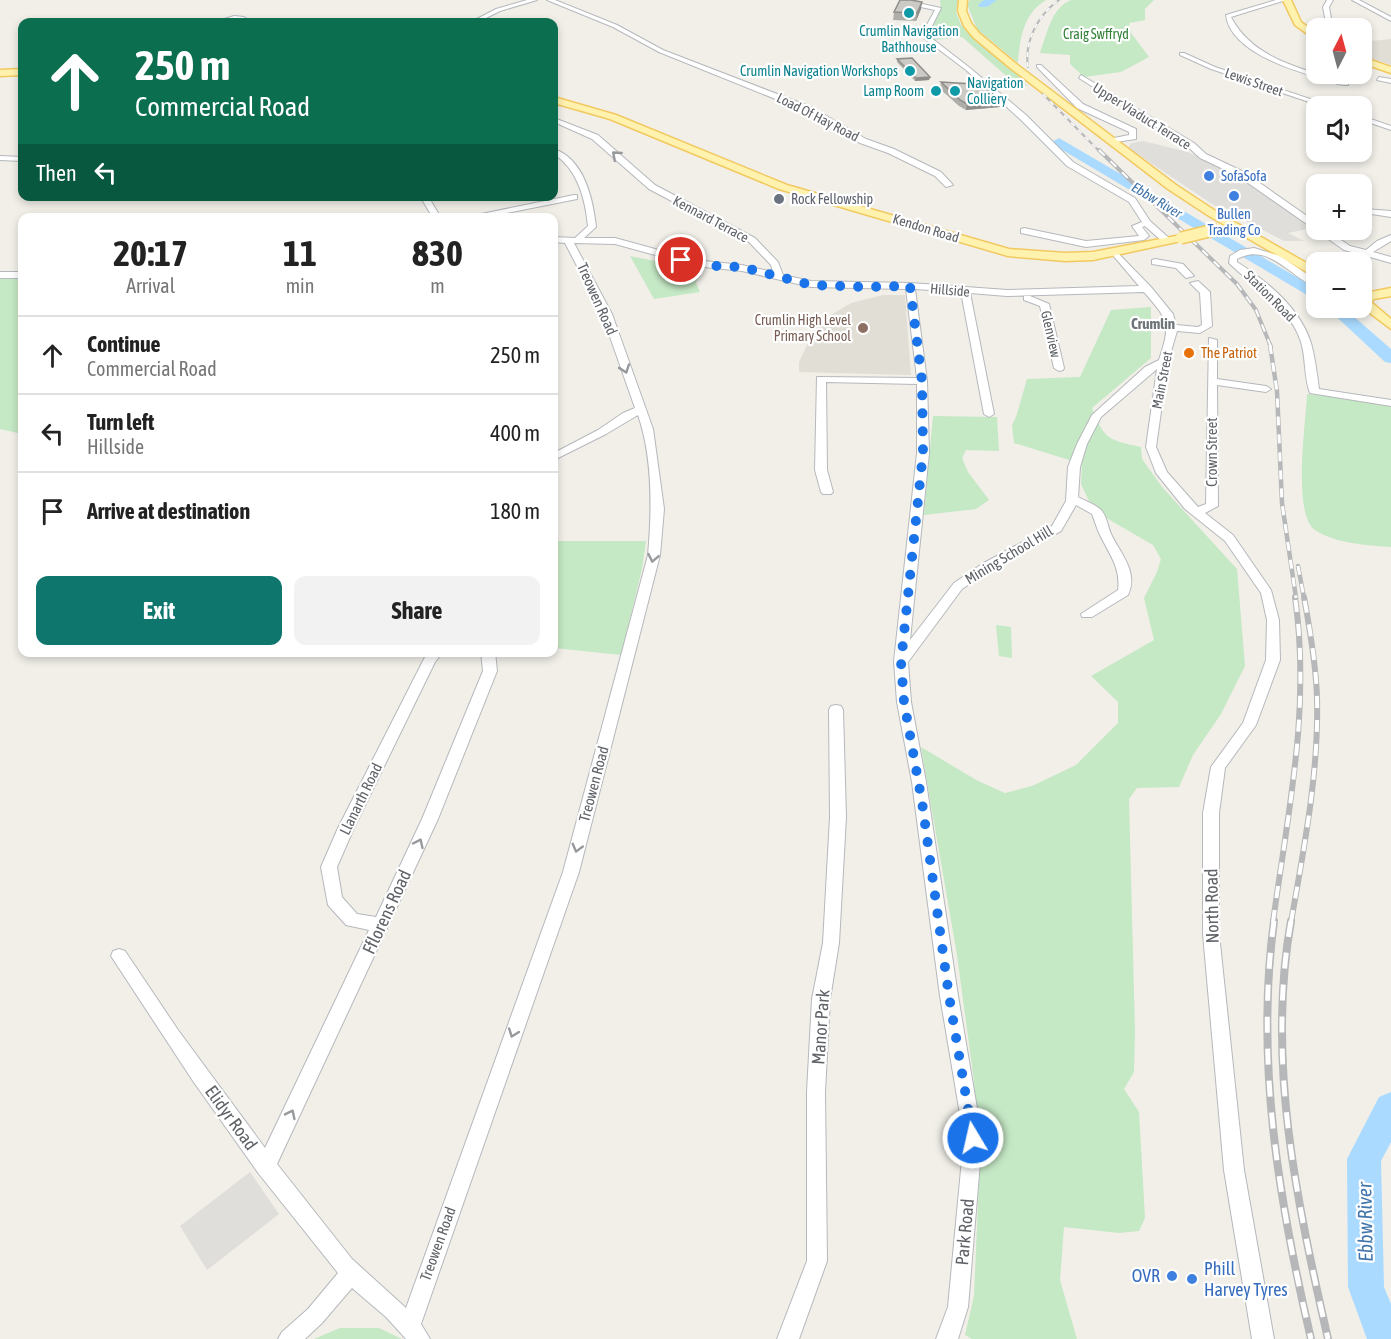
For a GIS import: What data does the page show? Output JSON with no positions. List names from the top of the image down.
{
  "streets": {
    "main road": ["Kendon Road"],
    "street": [
      "Lewis Street",
      "Upper Viaduct Terrace",
      "Load Of Hay Road",
      "Kennard Terrace",
      "Hillside",
      "Station Road",
      "Treowen Road",
      "Glenview",
      "Main Street",
      "Crown Street",
      "Mining School Hill",
      "Llanarth Road",
      "North Road",
      "Fflorens Road",
      "Manor Park",
      "Elidyr Road",
      "Park Road"
    ]
  },
  "crossings": [
    ["Kennard Terrace", "Hillside"],
    ["Hillside", "Treowen Road"],
    ["Hillside", "Glenview"],
    ["Hillside", "Park Road"],
    ["Treowen Road", "Elidyr Road"],
    ["Main Street", "Crown Street"],
    ["Main Street", "Mining School Hill"],
    ["Main Street", "North Road"],
    ["Crown Street", "North Road"],
    ["Mining School Hill", "Park Road"],
    ["Llanarth Road", "Fflorens Road"],
    ["Fflorens Road", "Elidyr Road"]
  ],
  "one_way": ["Kennard Terrace", "Treowen Road", "Fflorens Road"],
  "districts": ["Crumlin"],
  "water": ["Ebbw River"],
  "parks": ["Craig Swffryd"],
  "places": [
    "Crumlin Navigation Bathhouse",
    "Crumlin Navigation Workshops",
    "Lamp Room",
    "Navigation Colliery",
    "SofaSofa",
    "Bullen Trading Co",
    "Rock Fellowship",
    "Crumlin High Level Primary School",
    "The Patriot",
    "OVR",
    "Phill Harvey Tyres"
  ],
  "north": "top",
  "page": {
    "map_buttons": ["+", "−"],
    "turn": ["250 m", "Commercial Road"],
    "then": "Then",
    "eta": [
      "20:17",
      "Arrival",
      "11",
      "min",
      "830",
      "m"
    ],
    "list": [
      {
        "name": "Continue",
        "note": "Commercial Road",
        "value": "250 m"
      },
      {
        "name": "Turn left",
        "note": "Hillside",
        "value": "400 m"
      },
      {
        "name": "Arrive at destination",
        "value": "180 m"
      }
    ],
    "buttons": ["Exit", "Share"]
  }
}
